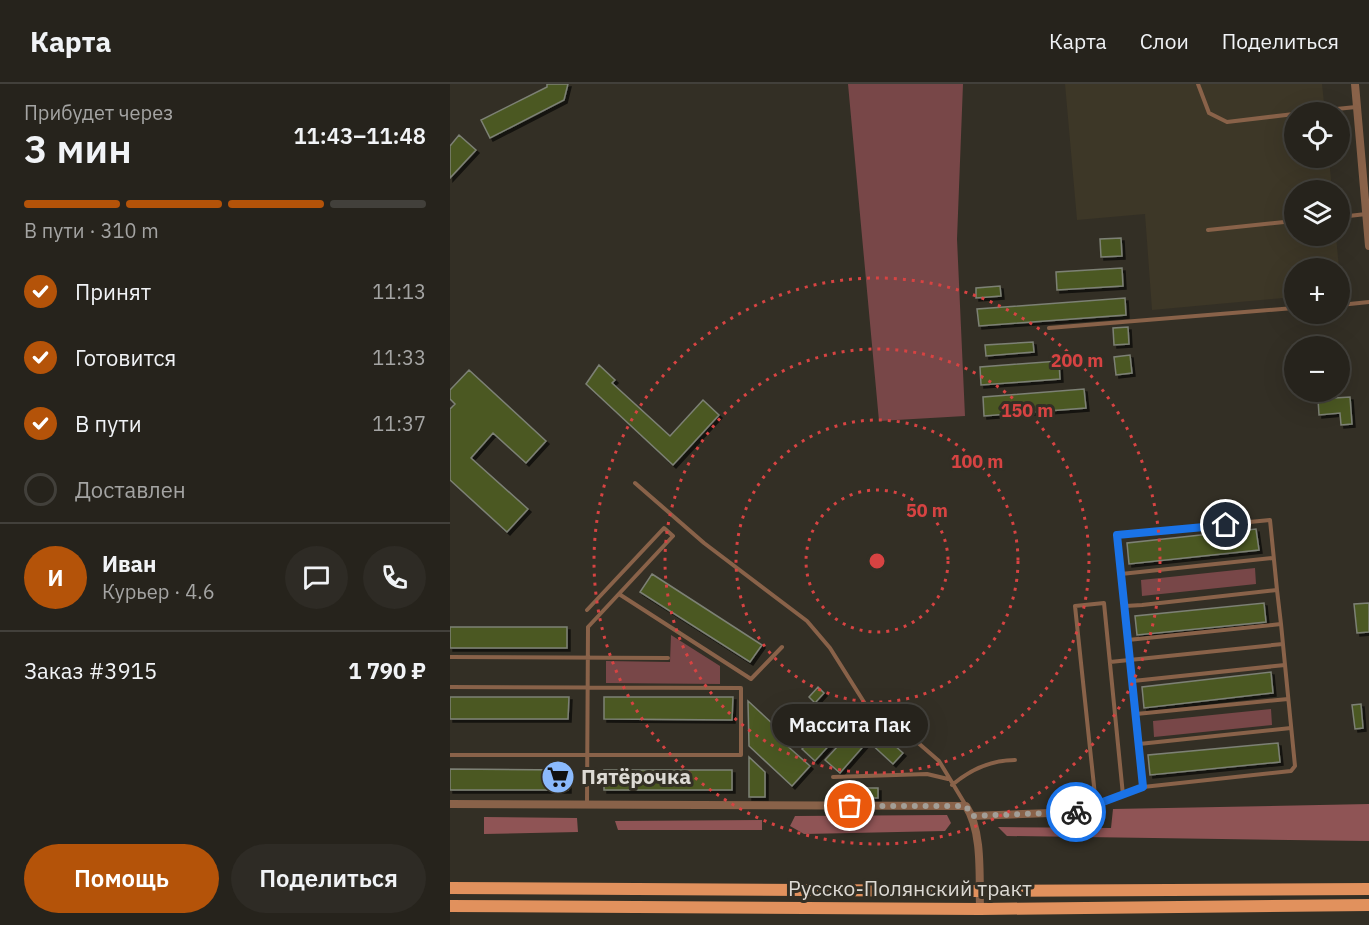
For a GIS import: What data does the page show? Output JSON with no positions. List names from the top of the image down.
{
  "streets": {
    "main road": ["Русско-Полянский тракт"]
  },
  "places": {
    "supermarket": ["Пятёрочка"],
    "other": ["Массита Пак"]
  },
  "page": {
    "header": "Карта",
    "nav": ["Карта", "Слои", "Поделиться"],
    "heading": ["3 мин", "Прибудет через", "11:43–11:48"],
    "panel": [
      "Иван",
      "Курьер · 4.6",
      "Заказ #3915",
      "1 790 ₽"
    ],
    "map_buttons": ["+", "−"],
    "bar": "В пути · 310 m",
    "list": [
      ["Принят", "11:13"],
      ["Готовится", "11:33"],
      ["В пути", "11:37"],
      "Доставлен"
    ],
    "round": "И",
    "bubble": "Массита Пак",
    "buttons": ["Помощь", "Поделиться"]
  },
  "rings": [
    "200 m",
    "150 m",
    "100 m",
    "50 m"
  ]
}
